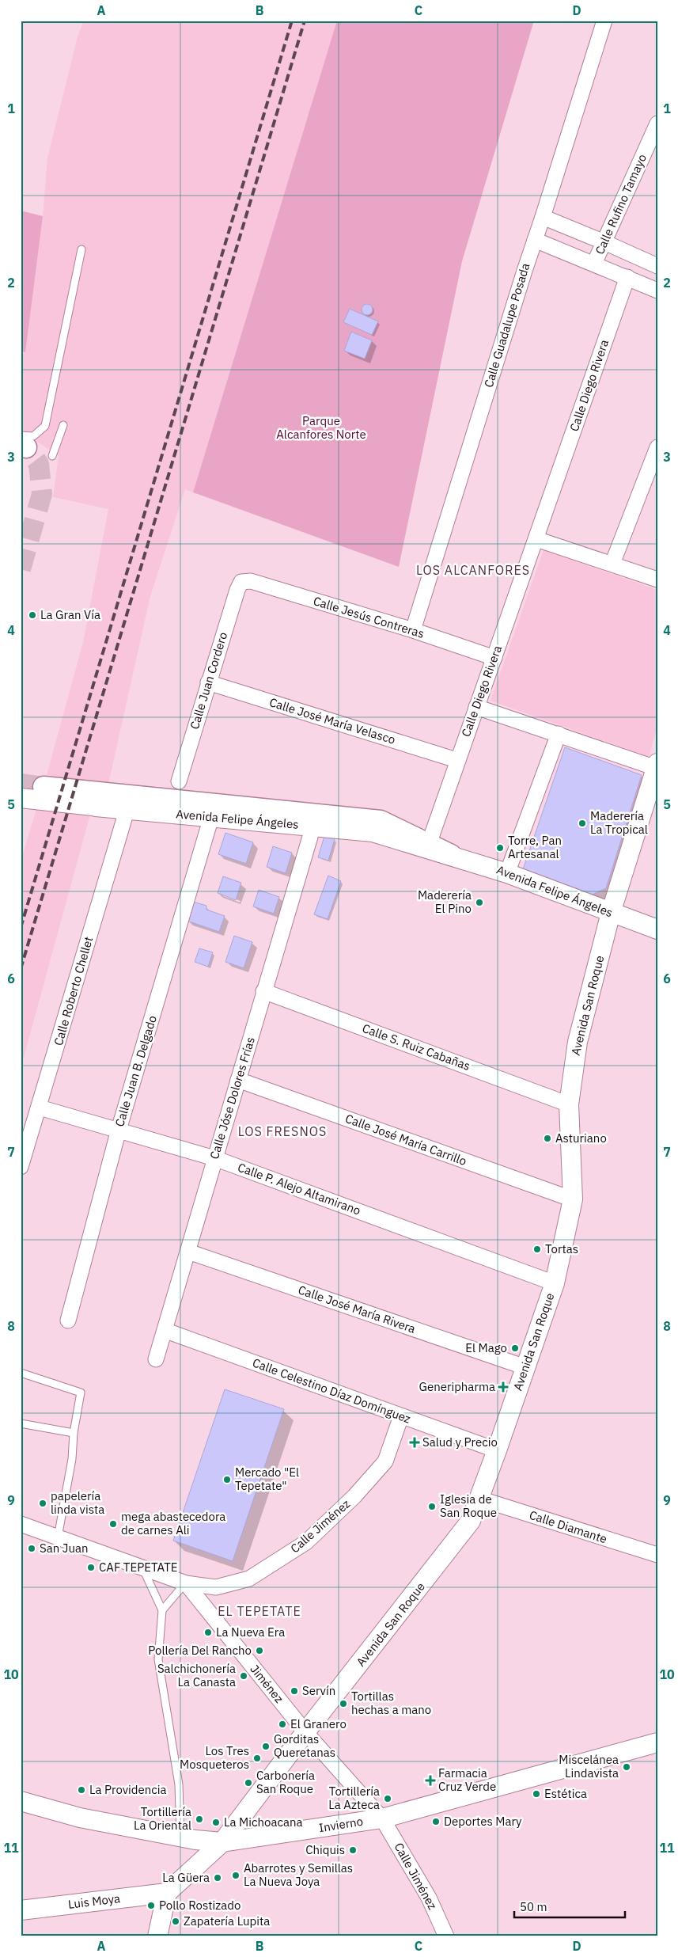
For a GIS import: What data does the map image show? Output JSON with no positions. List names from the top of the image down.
{
  "streets": {
    "main road": ["Avenida Felipe Ángeles"],
    "street": [
      "Calle Rufino Tamayo",
      "Calle Guadalupe Posada",
      "Calle Diego Rivera",
      "Calle Jesús Contreras",
      "Calle Juan Cordero",
      "Calle José María Velasco",
      "Calle Roberto Chellet",
      "Avenida San Roque",
      "Calle S. Ruiz Cabañas",
      "Calle Juan B. Delgado",
      "Calle Jóse Dolores Frías",
      "Calle José María Carrillo",
      "Calle P. Alejo Altamirano",
      "Calle José María Rivera",
      "Calle Celestino Díaz Domínguez",
      "Calle Jiménez",
      "Calle Diamante",
      "Jiménez",
      "Invierno",
      "Luis Moya"
    ]
  },
  "crossings": [
    ["Calle Guadalupe Posada", "Calle Jesús Contreras"],
    ["Calle Diego Rivera", "Calle Jesús Contreras"],
    ["Calle Diego Rivera", "Calle José María Velasco"],
    ["Calle Diego Rivera", "Avenida Felipe Ángeles"],
    ["Calle Jesús Contreras", "Calle Juan Cordero"],
    ["Calle Juan Cordero", "Calle José María Velasco"],
    ["Avenida Felipe Ángeles", "Avenida San Roque"],
    ["Calle Roberto Chellet", "Calle P. Alejo Altamirano"],
    ["Avenida San Roque", "Calle S. Ruiz Cabañas"],
    ["Avenida San Roque", "Calle José María Carrillo"],
    ["Avenida San Roque", "Calle P. Alejo Altamirano"],
    ["Avenida San Roque", "Calle José María Rivera"],
    ["Avenida San Roque", "Calle Celestino Díaz Domínguez"],
    ["Avenida San Roque", "Calle Diamante"],
    ["Avenida San Roque", "Jiménez"],
    ["Avenida San Roque", "Invierno"],
    ["Avenida San Roque", "Luis Moya"],
    ["Calle S. Ruiz Cabañas", "Calle Jóse Dolores Frías"],
    ["Calle Juan B. Delgado", "Calle P. Alejo Altamirano"],
    ["Calle Jóse Dolores Frías", "Calle José María Carrillo"],
    ["Calle Jóse Dolores Frías", "Calle P. Alejo Altamirano"],
    ["Calle Jóse Dolores Frías", "Calle José María Rivera"],
    ["Calle Jóse Dolores Frías", "Calle Celestino Díaz Domínguez"],
    ["Calle Celestino Díaz Domínguez", "Calle Jiménez"],
    ["Calle Jiménez", "Jiménez"],
    ["Calle Jiménez", "Invierno"],
    ["Jiménez", "Invierno"]
  ],
  "districts": ["LOS ALCANFORES", "LOS FRESNOS", "EL TEPETATE"],
  "parks": ["Parque Alcanfores Norte"],
  "places": {
    "other": [
      "La Gran Vía",
      "Maderería La Tropical",
      "Torre, Pan Artesanal",
      "Maderería El Pino",
      "Asturiano",
      "Tortas",
      "El Mago",
      "Mercado \"El Tepetate\"",
      "papelería linda vista",
      "Iglesia de San Roque",
      "mega abastecedora de carnes Ali",
      "San Juan",
      "CAF TEPETATE",
      "La Nueva Era",
      "Pollería Del Rancho",
      "Salchichonería La Canasta",
      "Servín",
      "Tortillas hechas a mano",
      "El Granero",
      "Gorditas Queretanas",
      "Los Tres Mosqueteros",
      "Miscelánea Lindavista",
      "Carbonería San Roque",
      "La Providencia",
      "Estética",
      "Tortillería La Azteca",
      "Tortillería La Oriental",
      "Deportes Mary",
      "La Michoacana",
      "Chiquis",
      "Abarrotes y Semillas La Nueva Joya",
      "La Güera",
      "Pollo Rostizado",
      "Zapatería Lupita"
    ],
    "health": ["Generipharma", "Salud y Precio", "Farmacia Cruz Verde"]
  },
  "scale_bar": "50 m",
  "grid": {
    "columns": [
      "A",
      "B",
      "C",
      "D"
    ],
    "rows": [
      "1",
      "2",
      "3",
      "4",
      "5",
      "6",
      "7",
      "8",
      "9",
      "10",
      "11"
    ]
  }
}
